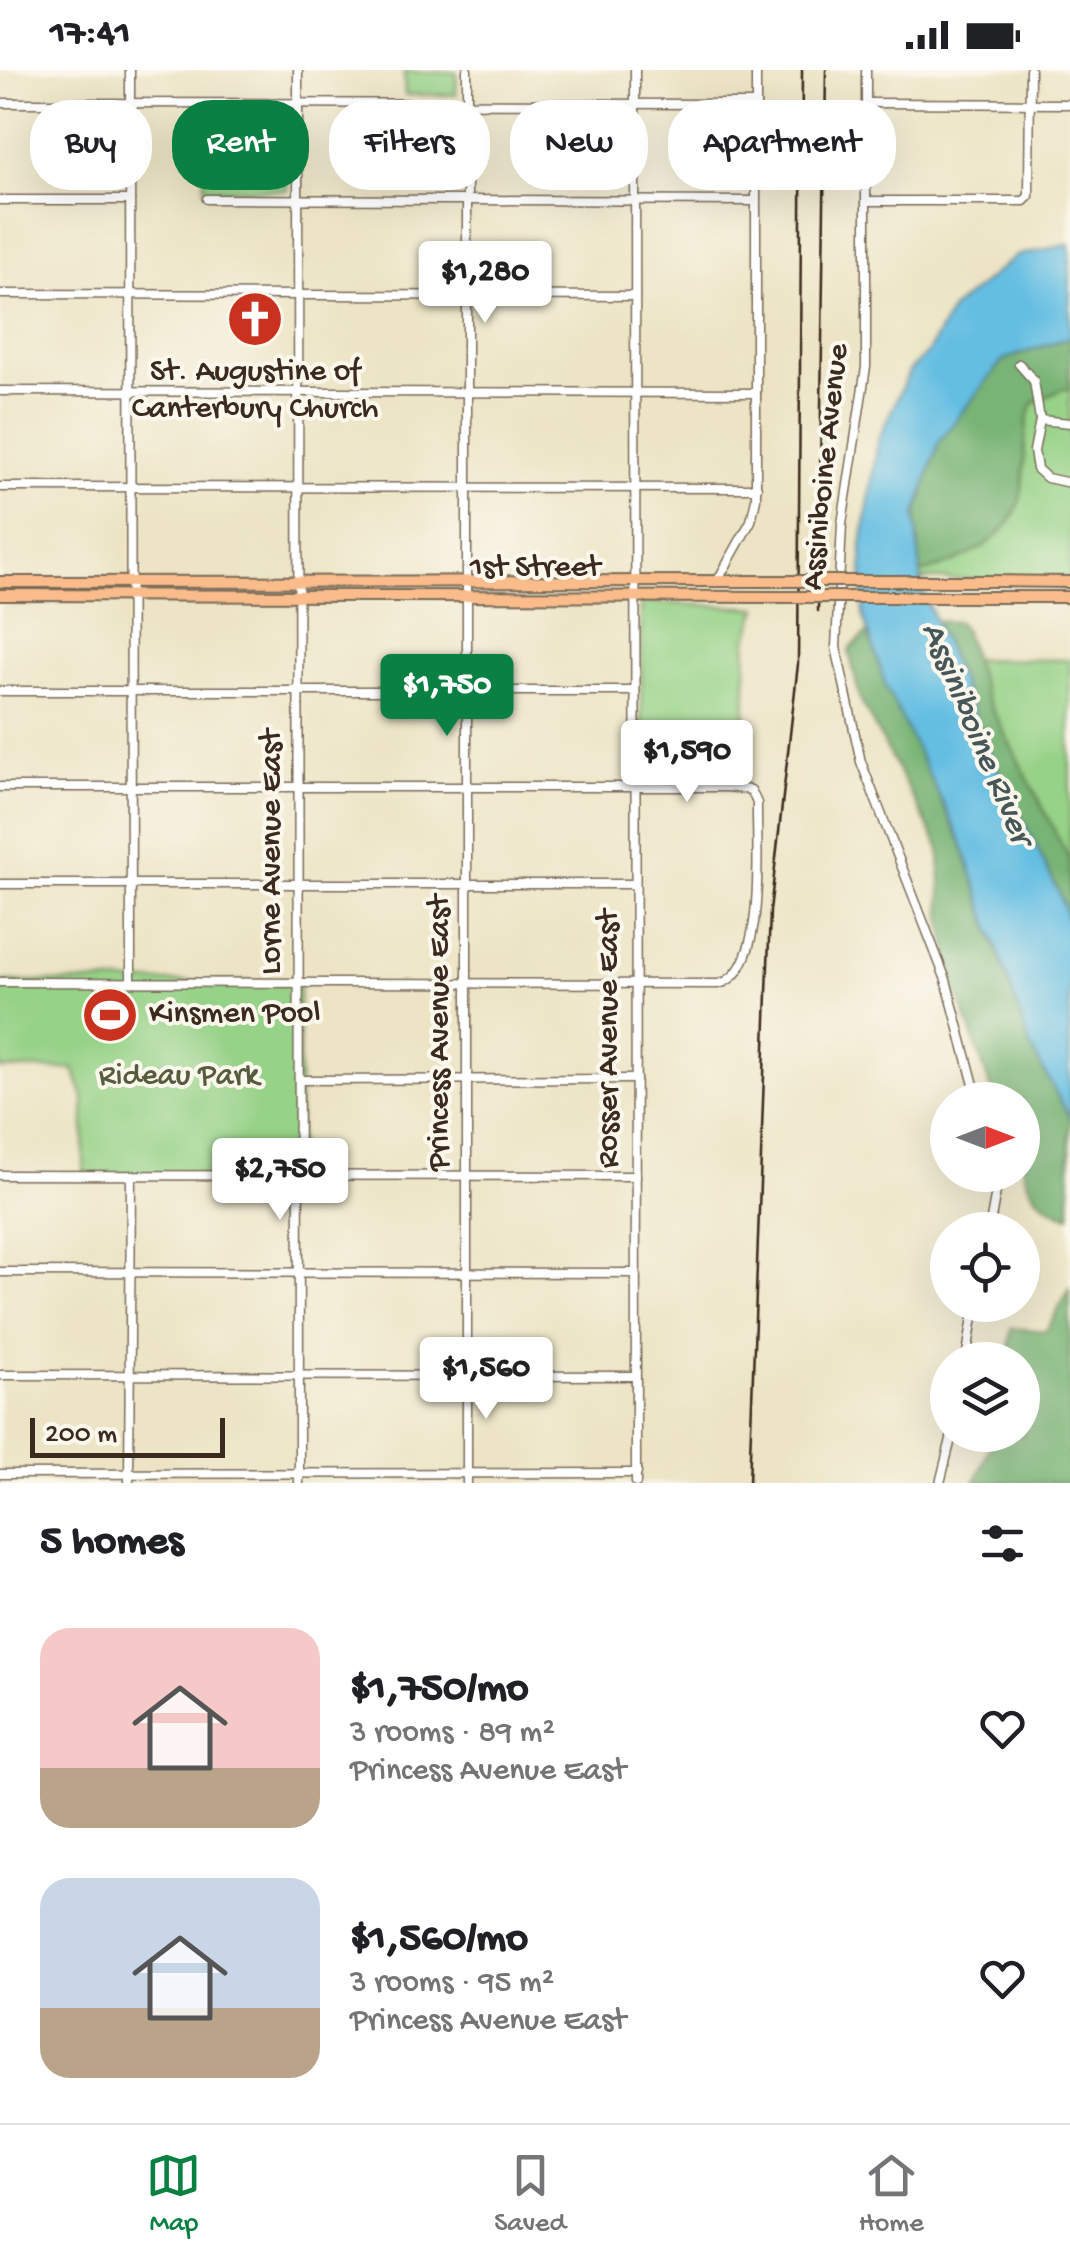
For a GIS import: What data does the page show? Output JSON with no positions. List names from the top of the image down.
{
  "streets": {
    "main road": ["1st Street"],
    "street": [
      "Assiniboine Avenue",
      "Lorne Avenue East",
      "Princess Avenue East",
      "Rosser Avenue East"
    ]
  },
  "crossings": [
    ["1st Street", "Lorne Avenue East"],
    ["1st Street", "Princess Avenue East"],
    ["1st Street", "Rosser Avenue East"]
  ],
  "water": ["Assiniboine River"],
  "parks": ["Rideau Park"],
  "places": {
    "church": ["St. Augustine of Canterbury Church"],
    "sports": ["Kinsmen Pool"]
  },
  "scale_bar": "200 m",
  "north": "right",
  "page": {
    "status": "17:41",
    "chip": [
      "Buy",
      "Rent",
      "Filters",
      "New",
      "Apartment"
    ],
    "price": [
      "$1,280",
      "$1,750",
      "$1,590",
      "$2,750",
      "$1,560"
    ],
    "scale": "200 m",
    "heading": "5 homes",
    "list": [
      {
        "name": "$1,750/mo",
        "note": "3 rooms · 89 m² · Princess Avenue East"
      },
      {
        "name": "$1,560/mo",
        "note": "3 rooms · 95 m² · Princess Avenue East"
      }
    ],
    "tabs": ["Map", "Saved", "Home"]
  }
}
